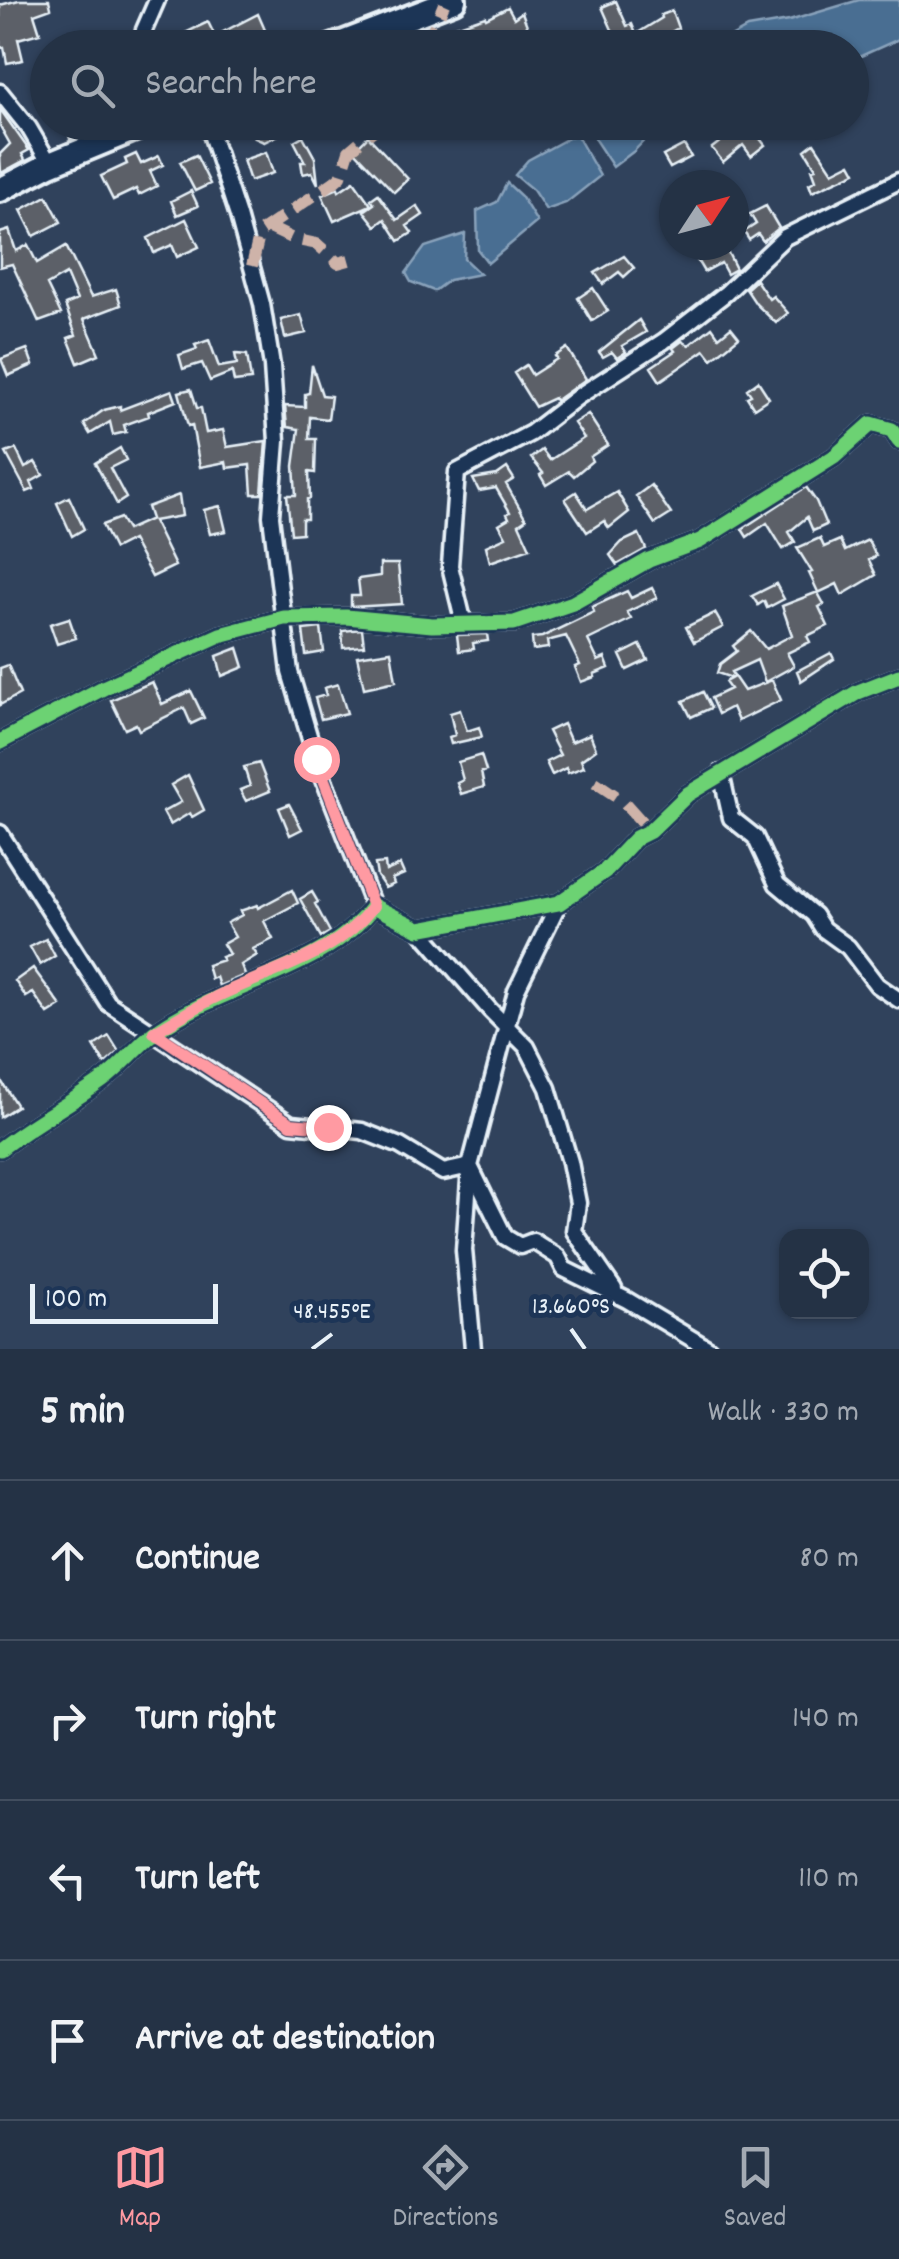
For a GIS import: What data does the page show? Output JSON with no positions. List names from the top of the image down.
{
  "scale_bar": "100 m",
  "north": "top right",
  "page": {
    "search": "Search here",
    "scale": "100 m",
    "heading": ["5 min", "Walk · 330 m"],
    "list": [
      ["Continue", "80 m"],
      ["Turn right", "140 m"],
      ["Turn left", "110 m"],
      "Arrive at destination"
    ],
    "nav": ["Map", "Directions", "Saved"]
  },
  "coordinates": ["13.660°S", "48.455°E"]
}
